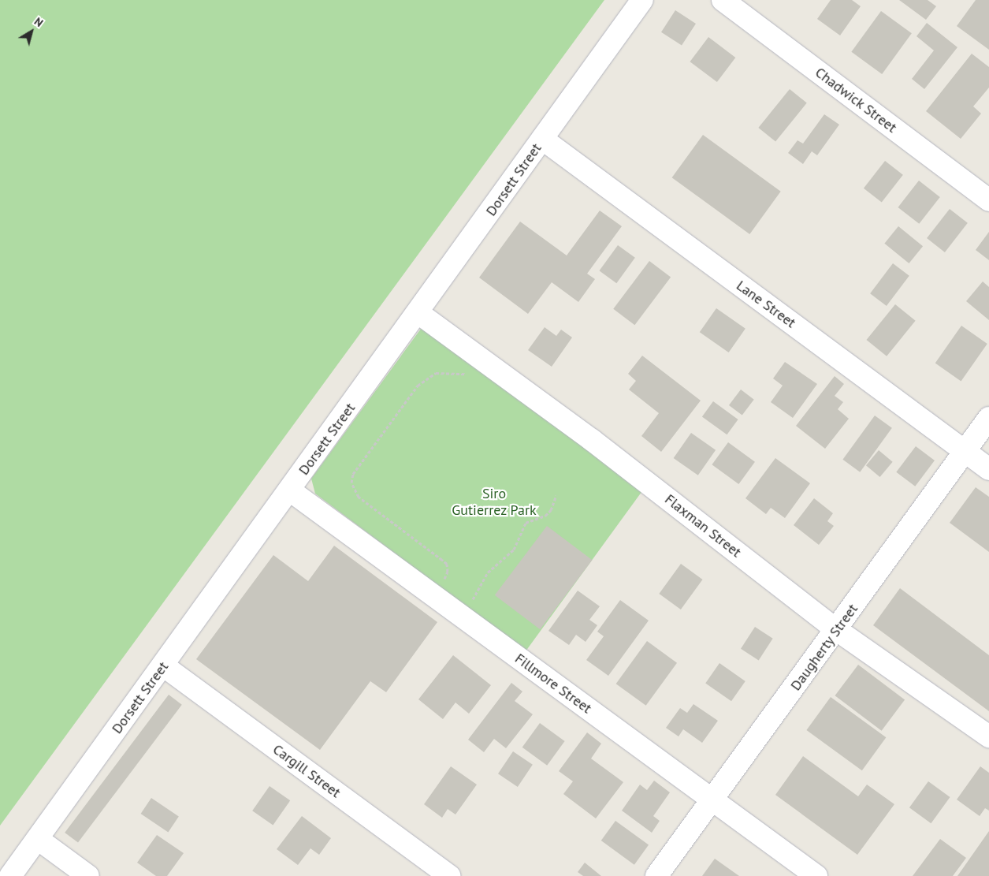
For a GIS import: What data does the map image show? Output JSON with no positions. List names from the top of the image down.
{
  "streets": {
    "street": [
      "Chadwick Street",
      "Dorsett Street",
      "Lane Street",
      "Flaxman Street",
      "Daugherty Street",
      "Fillmore Street",
      "Cargill Street"
    ]
  },
  "crossings": [
    ["Dorsett Street", "Lane Street"],
    ["Dorsett Street", "Flaxman Street"],
    ["Dorsett Street", "Fillmore Street"],
    ["Dorsett Street", "Cargill Street"],
    ["Lane Street", "Daugherty Street"],
    ["Flaxman Street", "Daugherty Street"],
    ["Daugherty Street", "Fillmore Street"]
  ],
  "parks": ["Siro Gutierrez Park"],
  "north": "top right"
}
